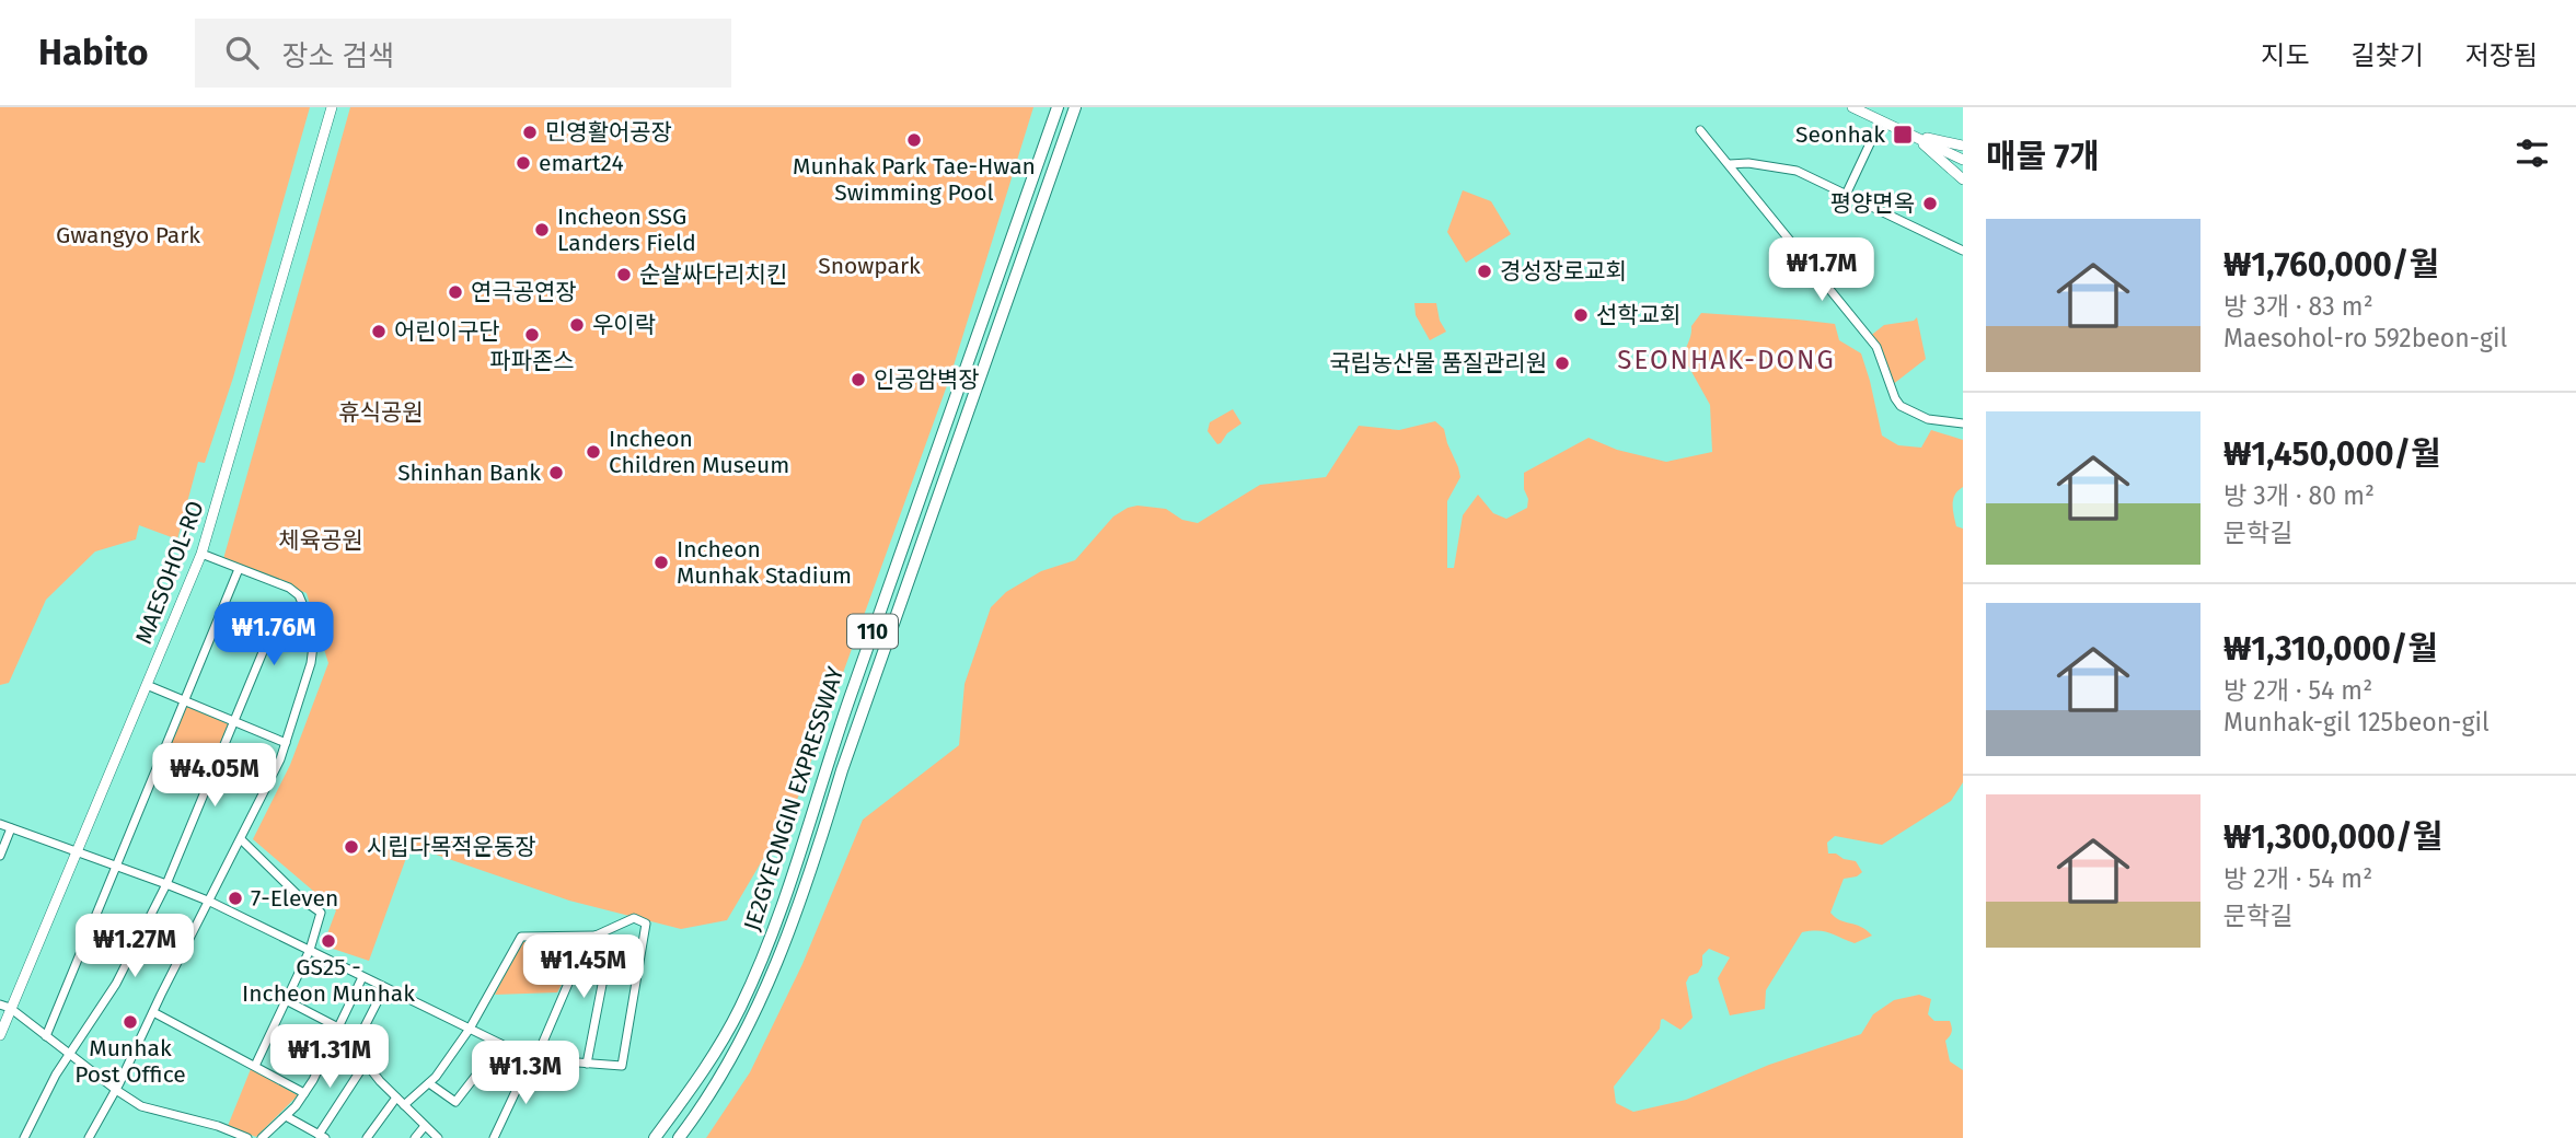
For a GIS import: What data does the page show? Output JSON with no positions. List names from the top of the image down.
{
  "streets": {
    "highway": ["110", "JE2GYEONGIN EXPRESSWAY"],
    "main road": ["MAESOHOL-RO"]
  },
  "districts": ["SEONHAK-DONG"],
  "parks": [
    "Gwangyo Park",
    "Snowpark",
    "휴식공원",
    "체육공원"
  ],
  "places": {
    "other": [
      "민영활어공장",
      "Munhak Park Tae-Hwan Swimming Pool",
      "emart24",
      "평양면옥",
      "Incheon SSG Landers Field",
      "경성장로교회",
      "순살싸다리치킨",
      "연극공연장",
      "선학교회",
      "우이락",
      "어린이구단",
      "파파존스",
      "국립농산물 품질관리원",
      "인공암벽장",
      "Incheon Children Museum",
      "Shinhan Bank",
      "Incheon Munhak Stadium",
      "시립다목적운동장",
      "7-Eleven",
      "GS25 - Incheon Munhak",
      "Munhak Post Office"
    ],
    "transit": ["Seonhak"]
  },
  "page": {
    "header": "Habito",
    "search": "장소 검색",
    "nav": ["지도", "길찾기", "저장됨"],
    "heading": "매물 7개",
    "list": [
      {
        "name": "₩1,760,000/월",
        "note": "방 3개 · 83 m² · Maesohol-ro 592beon-gil"
      },
      {
        "name": "₩1,450,000/월",
        "note": "방 3개 · 80 m² · 문학길"
      },
      {
        "name": "₩1,310,000/월",
        "note": "방 2개 · 54 m² · Munhak-gil 125beon-gil"
      },
      {
        "name": "₩1,300,000/월",
        "note": "방 2개 · 54 m² · 문학길"
      }
    ],
    "price": [
      "₩1.7M",
      "₩1.76M",
      "₩4.05M",
      "₩1.27M",
      "₩1.45M",
      "₩1.31M",
      "₩1.3M"
    ]
  }
}
